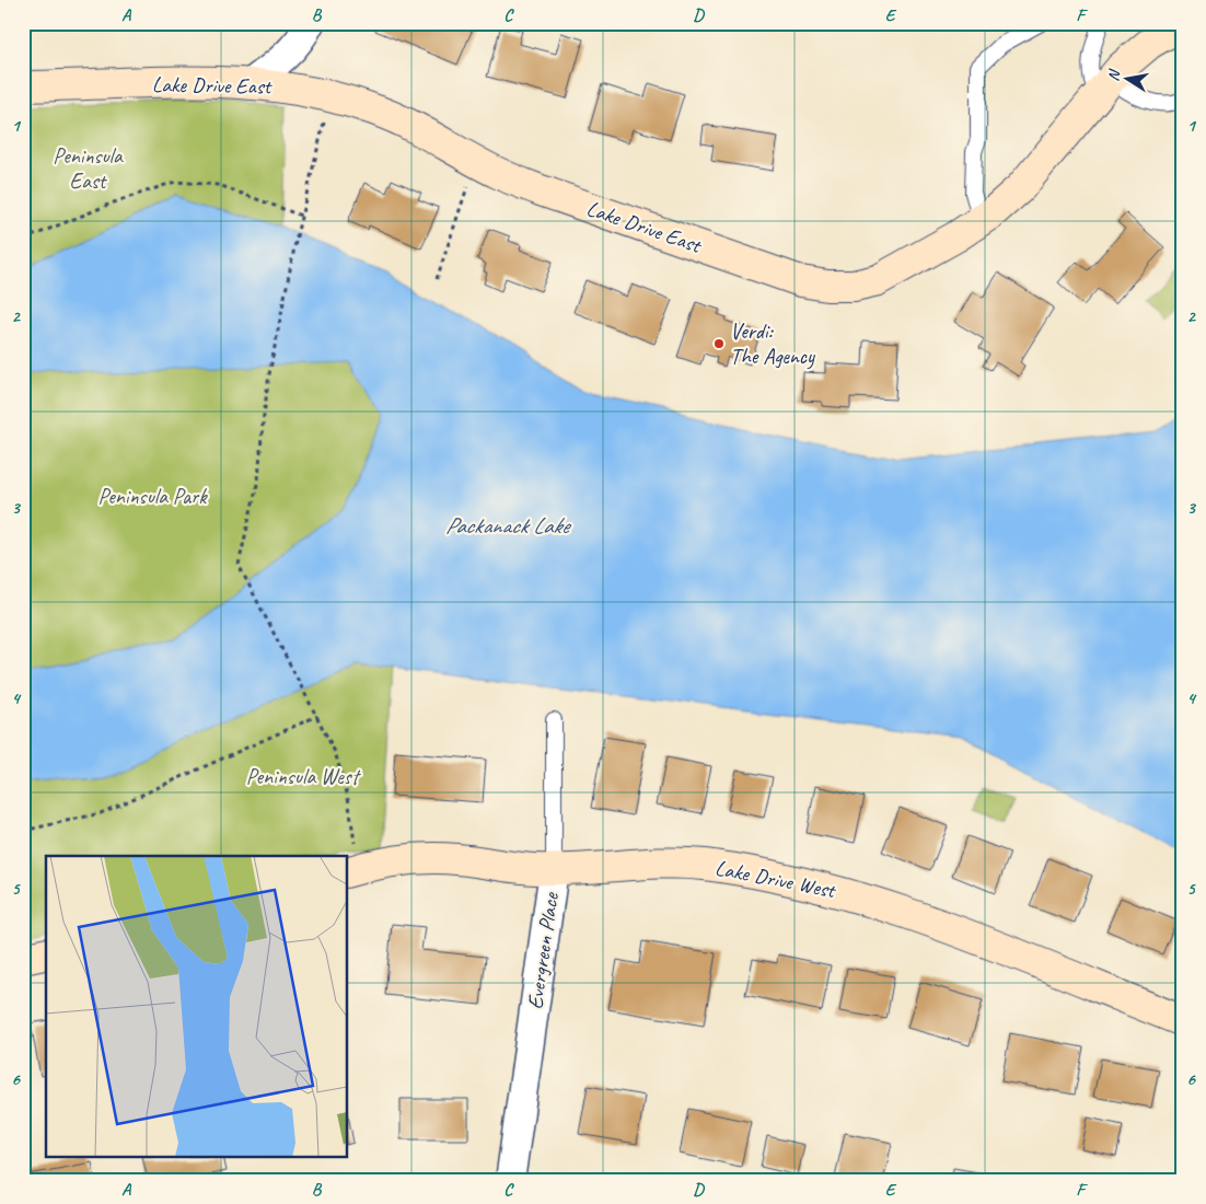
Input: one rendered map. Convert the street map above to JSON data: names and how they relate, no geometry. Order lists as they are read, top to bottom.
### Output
{
  "streets": {
    "street": ["Lake Drive East", "Lake Drive West", "Evergreen Place"]
  },
  "crossings": [
    ["Lake Drive West", "Evergreen Place"]
  ],
  "water": ["Packanack Lake"],
  "parks": ["Peninsula East", "Peninsula Park", "Peninsula West"],
  "places": ["Verdi: The Agency"],
  "north": "left",
  "grid": {
    "columns": [
      "A",
      "B",
      "C",
      "D",
      "E",
      "F"
    ],
    "rows": [
      "1",
      "2",
      "3",
      "4",
      "5",
      "6"
    ]
  }
}
